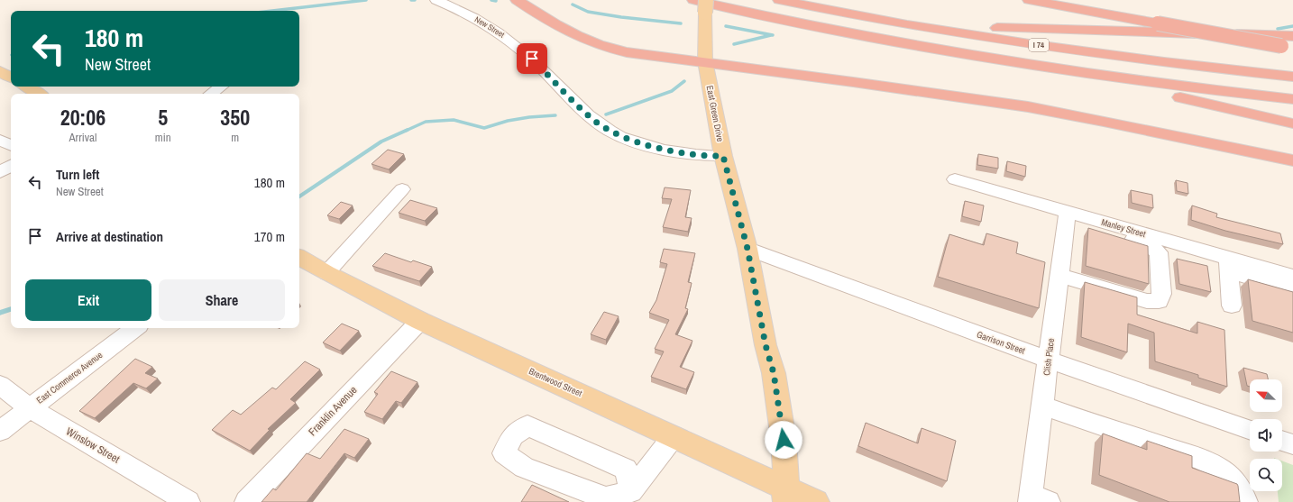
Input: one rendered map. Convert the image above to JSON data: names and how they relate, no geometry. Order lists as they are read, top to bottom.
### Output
{
  "streets": {
    "highway": ["I 74"],
    "main road": ["East Green Drive", "Brentwood Street"],
    "street": [
      "New Street",
      "Manley Street",
      "Garrison Street",
      "Clish Place",
      "East Commerce Avenue",
      "Franklin Avenue",
      "Winslow Street"
    ]
  },
  "crossings": [
    ["New Street", "East Green Drive"],
    ["I 74", "East Green Drive"],
    ["East Green Drive", "Garrison Street"],
    ["East Green Drive", "Brentwood Street"],
    ["Manley Street", "Clish Place"],
    ["Garrison Street", "Clish Place"],
    ["East Commerce Avenue", "Winslow Street"],
    ["Brentwood Street", "Franklin Avenue"]
  ],
  "north": "top left",
  "page": {
    "turn": ["180 m", "New Street"],
    "eta": [
      "20:06",
      "Arrival",
      "5",
      "min",
      "350",
      "m"
    ],
    "list": [
      {
        "name": "Turn left",
        "note": "New Street",
        "value": "180 m"
      },
      {
        "name": "Arrive at destination",
        "value": "170 m"
      }
    ],
    "buttons": ["Exit", "Share"]
  }
}
